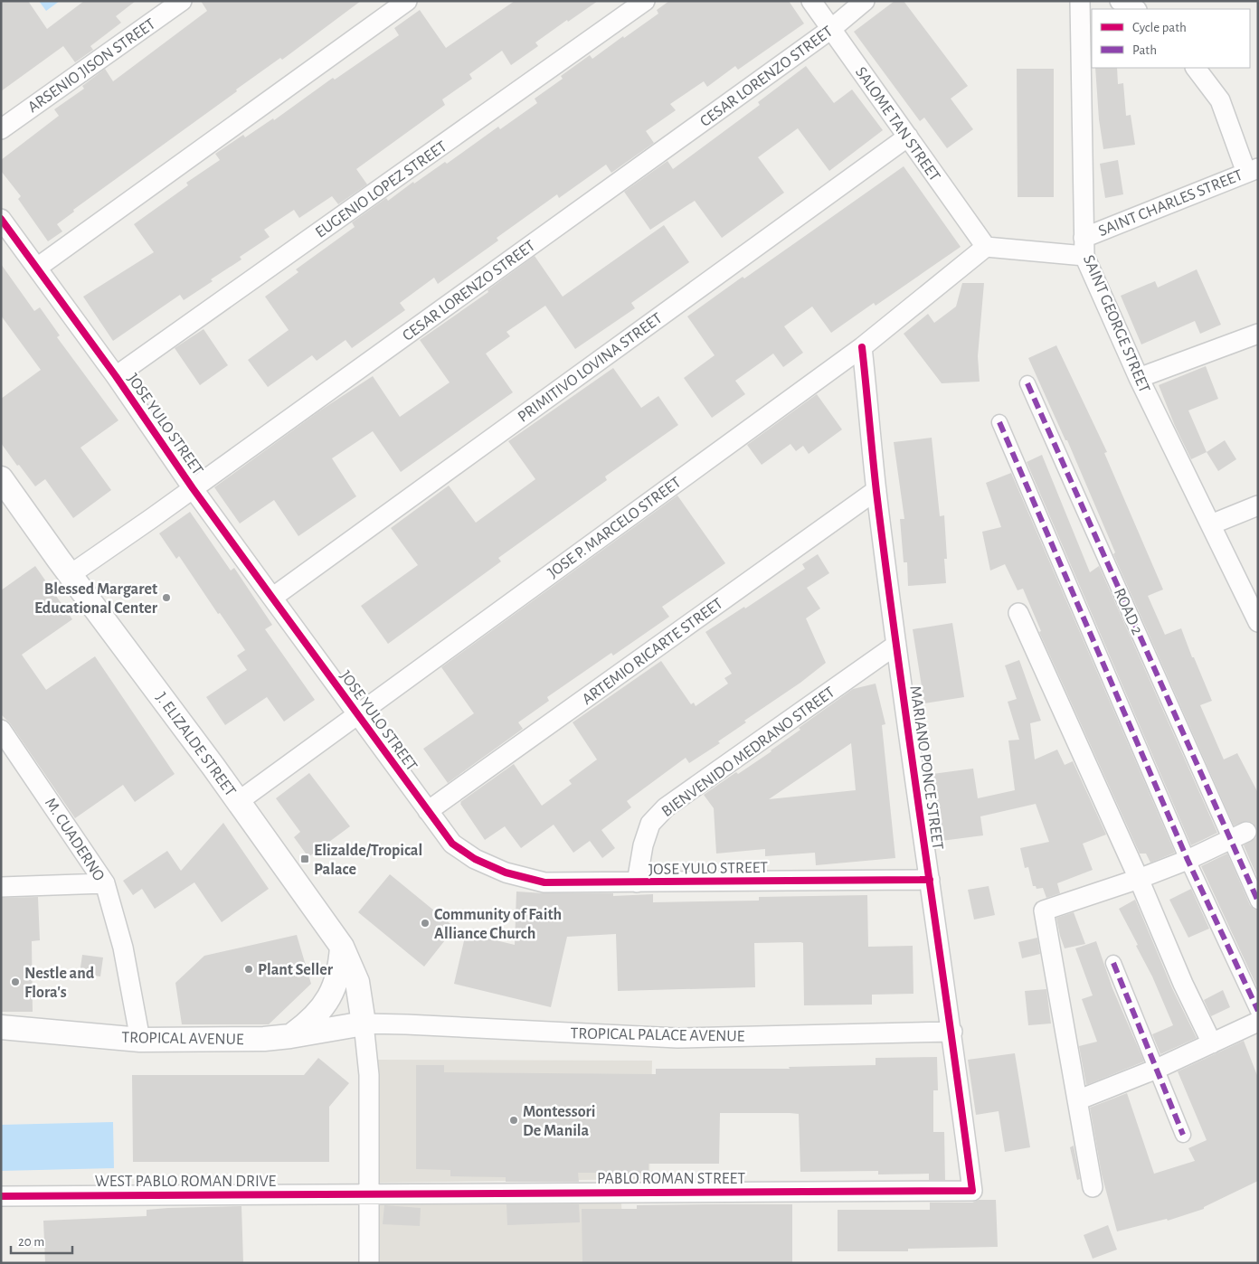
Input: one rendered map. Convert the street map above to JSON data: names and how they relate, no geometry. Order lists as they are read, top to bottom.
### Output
{
  "streets": {
    "street": [
      "ARSENIO JISON STREET",
      "CESAR LORENZO STREET",
      "SALOME TAN STREET",
      "EUGENIO LOPEZ STREET",
      "SAINT CHARLES STREET",
      "SAINT GEORGE STREET",
      "PRIMITIVO LOVINA STREET",
      "JOSE YULO STREET",
      "JOSE P. MARCELO STREET",
      "ROAD 2",
      "ARTEMIO RICARTE STREET",
      "J. ELIZALDE STREET",
      "BIENVENIDO MEDRANO STREET",
      "MARIANO PONCE STREET",
      "M. CUADERNO",
      "TROPICAL PALACE AVENUE",
      "TROPICAL AVENUE",
      "PABLO ROMAN STREET",
      "WEST PABLO ROMAN DRIVE"
    ]
  },
  "crossings": [
    ["CESAR LORENZO STREET", "SALOME TAN STREET"],
    ["CESAR LORENZO STREET", "JOSE YULO STREET"],
    ["CESAR LORENZO STREET", "J. ELIZALDE STREET"],
    ["SALOME TAN STREET", "PRIMITIVO LOVINA STREET"],
    ["SALOME TAN STREET", "JOSE P. MARCELO STREET"],
    ["EUGENIO LOPEZ STREET", "JOSE YULO STREET"],
    ["SAINT CHARLES STREET", "SAINT GEORGE STREET"],
    ["PRIMITIVO LOVINA STREET", "JOSE YULO STREET"],
    ["JOSE YULO STREET", "JOSE P. MARCELO STREET"],
    ["JOSE YULO STREET", "ARTEMIO RICARTE STREET"],
    ["JOSE YULO STREET", "BIENVENIDO MEDRANO STREET"],
    ["JOSE YULO STREET", "MARIANO PONCE STREET"],
    ["JOSE P. MARCELO STREET", "J. ELIZALDE STREET"],
    ["JOSE P. MARCELO STREET", "MARIANO PONCE STREET"],
    ["ARTEMIO RICARTE STREET", "MARIANO PONCE STREET"],
    ["J. ELIZALDE STREET", "TROPICAL PALACE AVENUE"],
    ["J. ELIZALDE STREET", "TROPICAL AVENUE"],
    ["BIENVENIDO MEDRANO STREET", "MARIANO PONCE STREET"],
    ["MARIANO PONCE STREET", "TROPICAL PALACE AVENUE"],
    ["MARIANO PONCE STREET", "PABLO ROMAN STREET"],
    ["M. CUADERNO", "TROPICAL AVENUE"],
    ["TROPICAL PALACE AVENUE", "TROPICAL AVENUE"],
    ["PABLO ROMAN STREET", "WEST PABLO ROMAN DRIVE"]
  ],
  "places": {
    "other": [
      "Blessed Margaret Educational Center",
      "Community of Faith Alliance Church",
      "Plant Seller",
      "Nestle and Flora's",
      "Montessori De Manila"
    ],
    "transit": ["Elizalde/Tropical Palace"]
  },
  "legend": ["Cycle path", "Path"],
  "scale_bar": "20 m"
}
